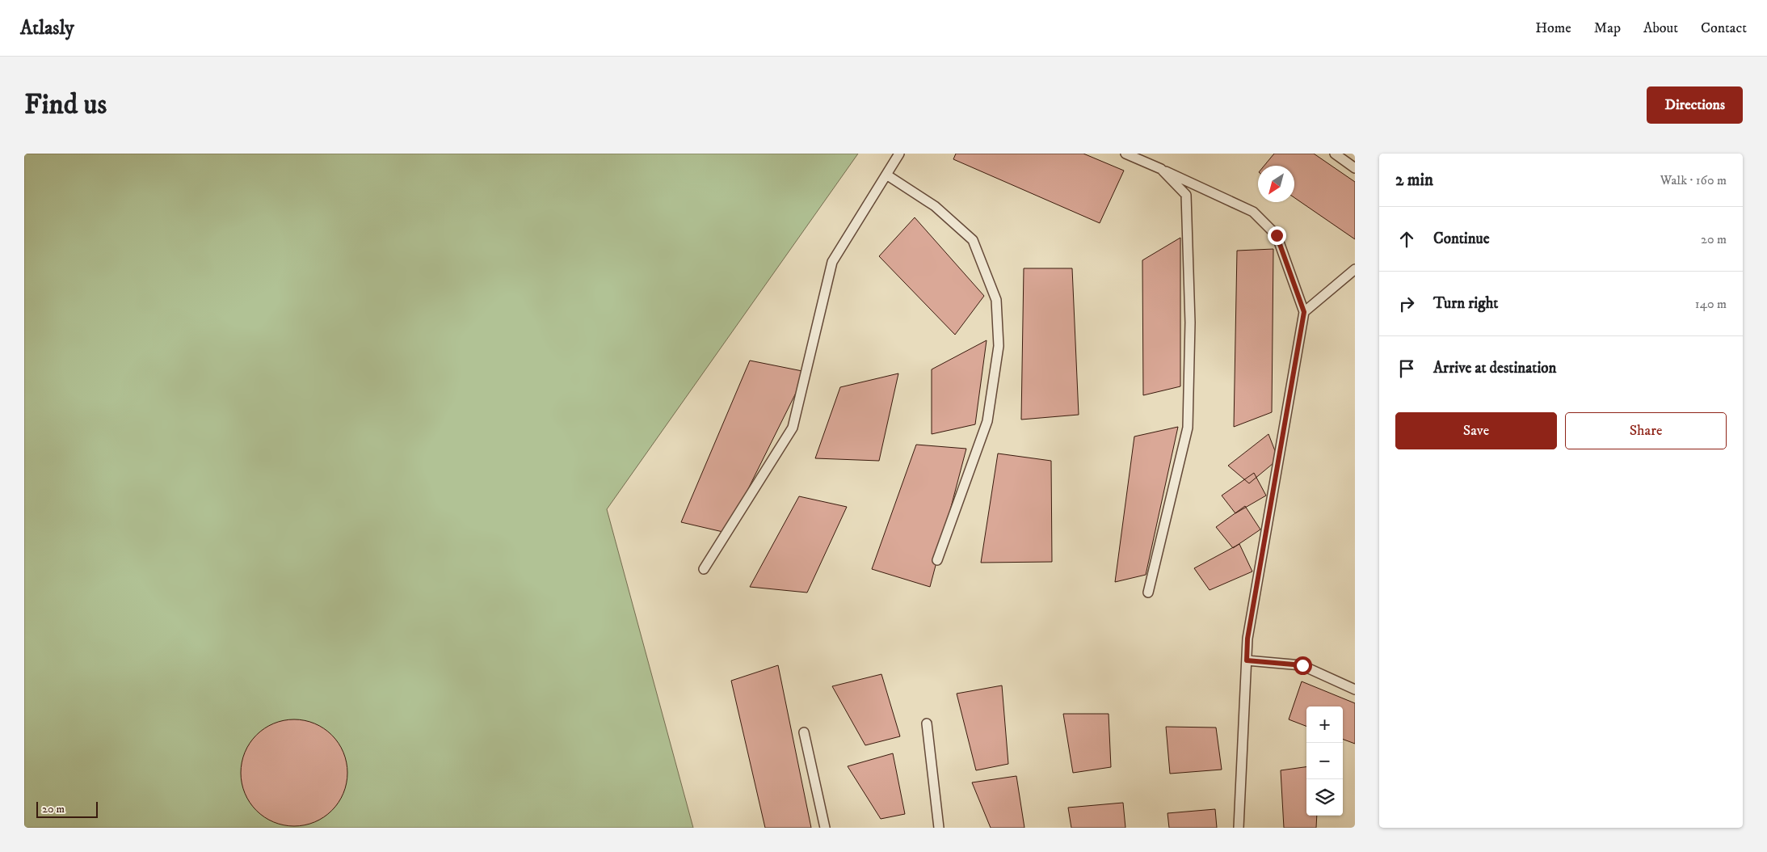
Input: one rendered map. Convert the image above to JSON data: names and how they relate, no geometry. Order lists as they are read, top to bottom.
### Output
{
  "scale_bar": "20 m",
  "north": "bottom left",
  "page": {
    "header": "Atlasly",
    "nav": [
      "Home",
      "Map",
      "About",
      "Contact"
    ],
    "buttons": [
      "Directions",
      ["Save", "Share"]
    ],
    "title": "Find us",
    "heading": ["2 min", "Walk · 160 m"],
    "list": [
      ["Continue", "20 m"],
      ["Turn right", "140 m"],
      "Arrive at destination"
    ],
    "map_buttons": ["+", "−"],
    "scale": "20 m"
  }
}
